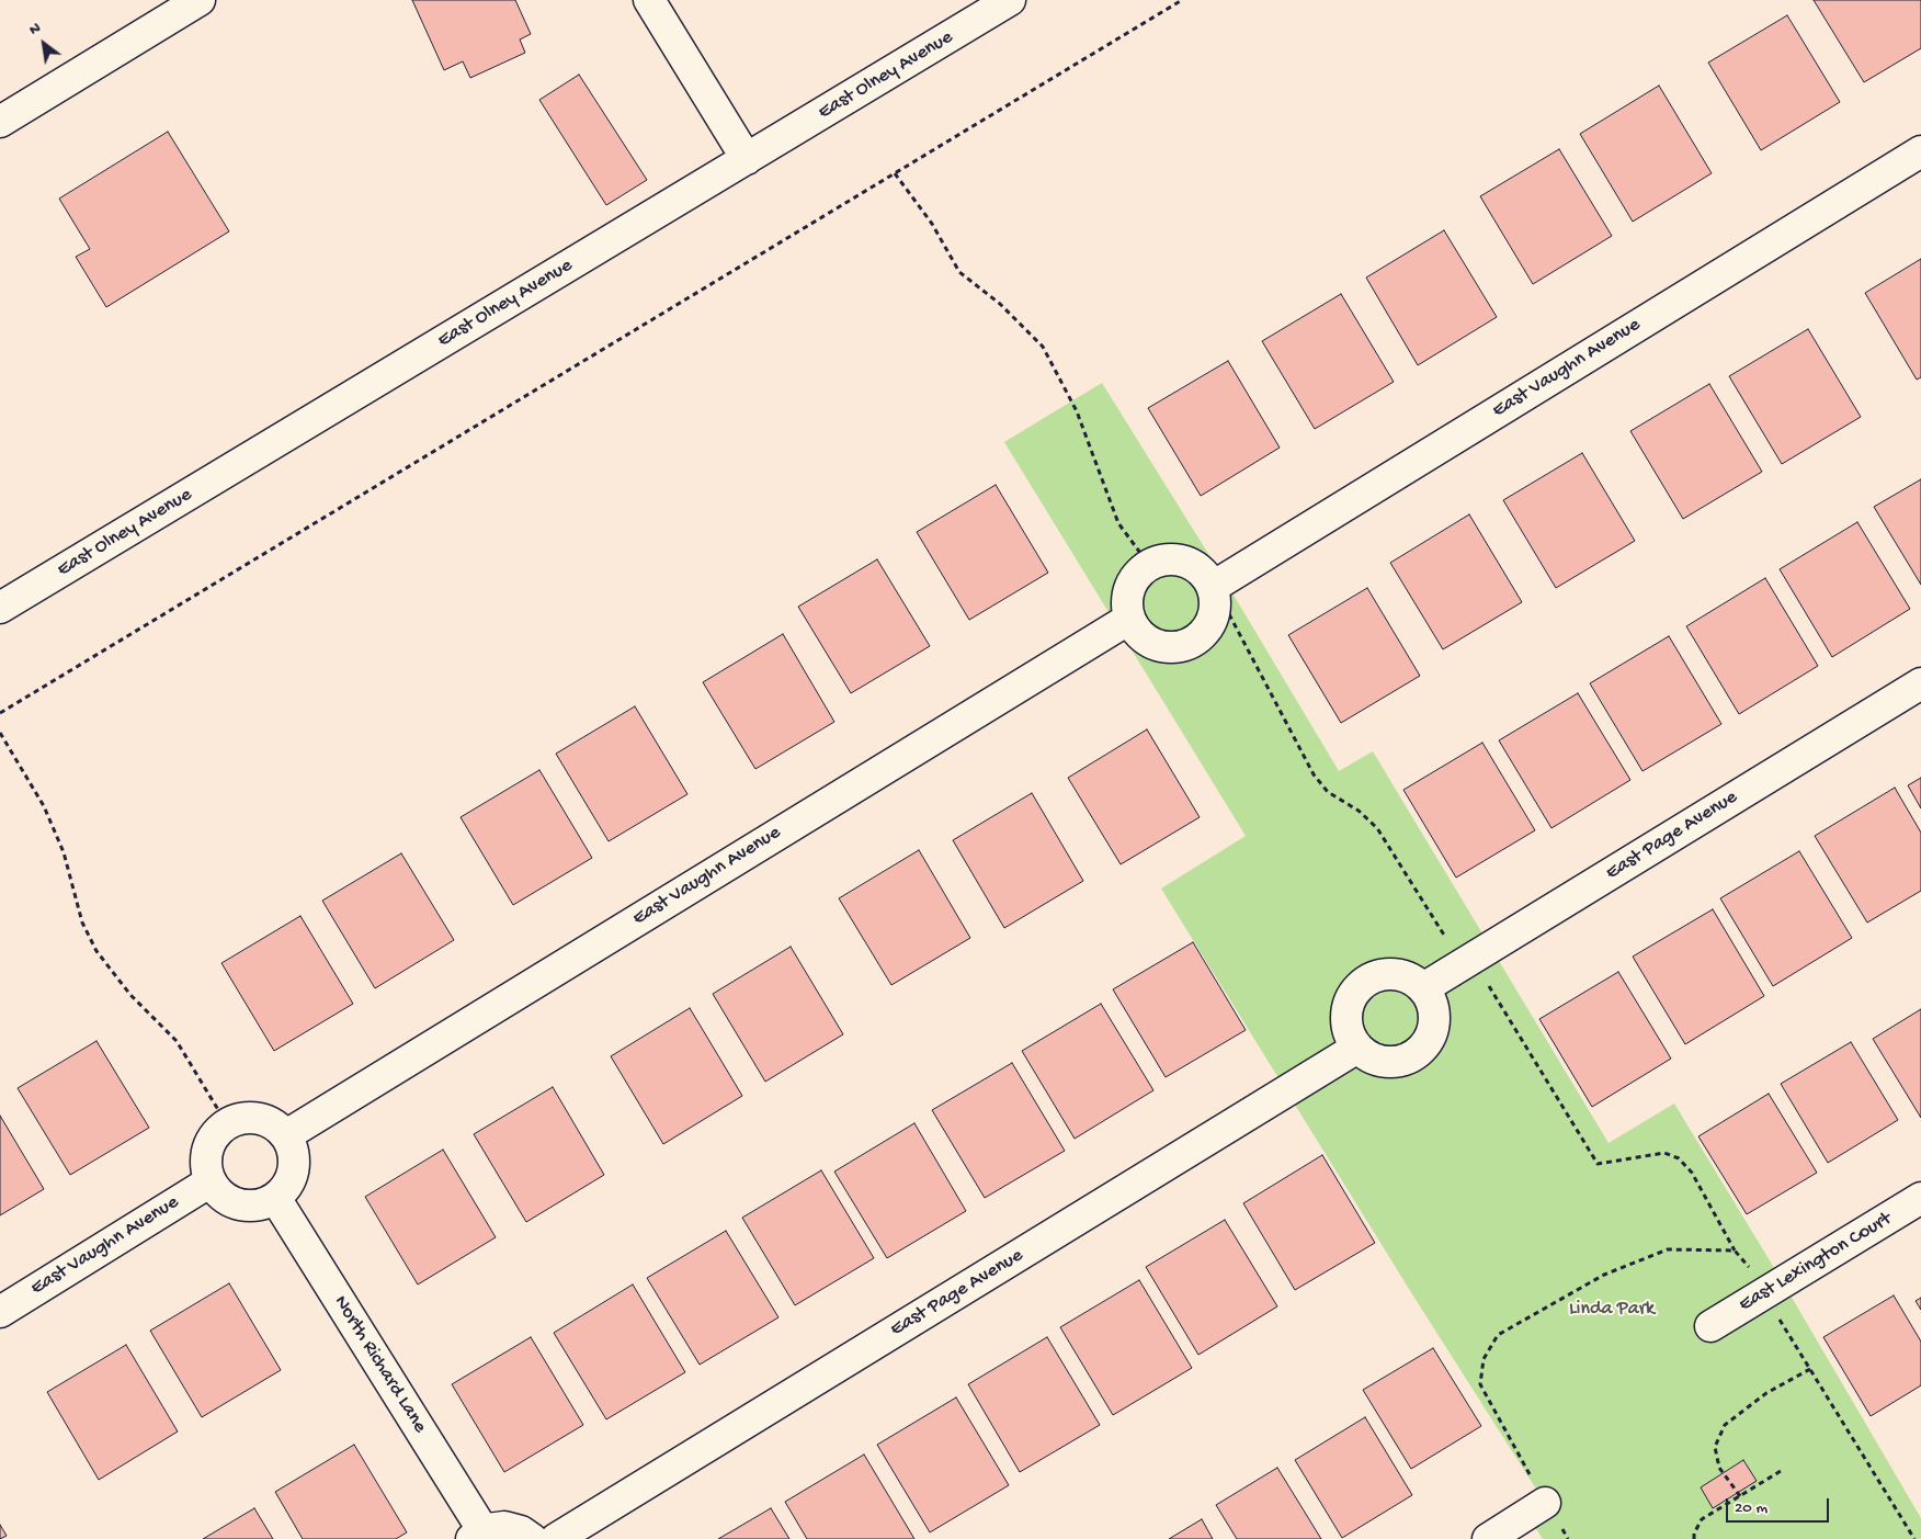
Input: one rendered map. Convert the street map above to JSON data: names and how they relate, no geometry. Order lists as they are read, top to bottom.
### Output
{
  "streets": {
    "street": [
      "East Olney Avenue",
      "East Vaughn Avenue",
      "East Page Avenue",
      "East Lexington Court",
      "North Richard Lane"
    ]
  },
  "crossings": [
    ["East Vaughn Avenue", "North Richard Lane"]
  ],
  "parks": ["Linda Park"],
  "scale_bar": "20 m",
  "north": "top left"
}
